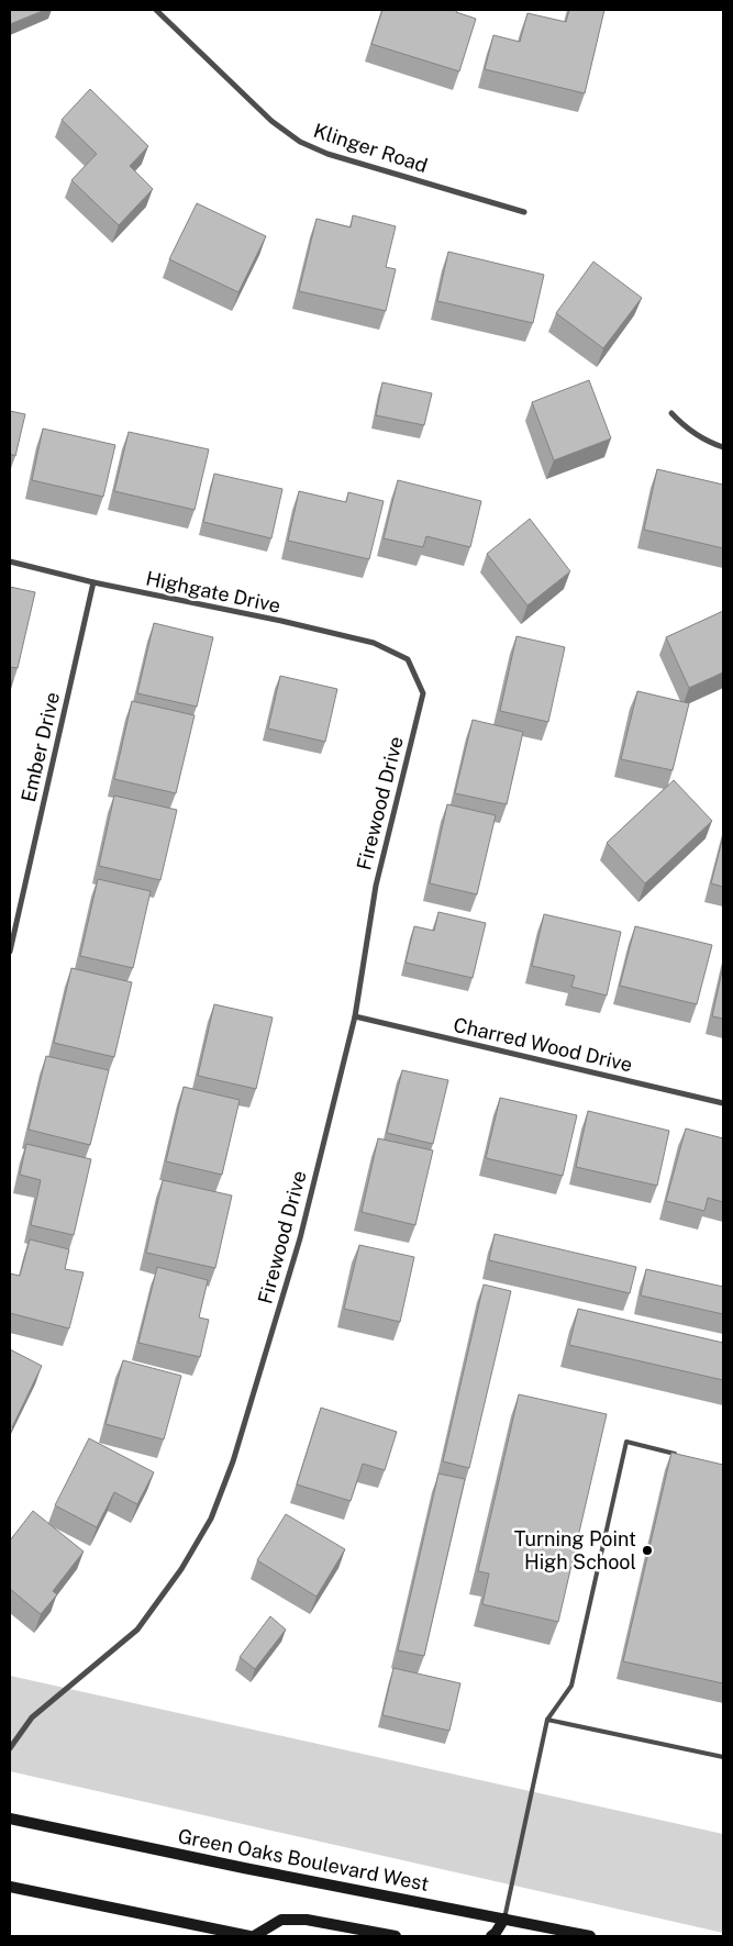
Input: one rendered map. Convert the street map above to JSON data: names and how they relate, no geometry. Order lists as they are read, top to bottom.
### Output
{
  "streets": {
    "main road": ["Green Oaks Boulevard West"],
    "street": [
      "Klinger Road",
      "Highgate Drive",
      "Ember Drive",
      "Firewood Drive",
      "Charred Wood Drive"
    ]
  },
  "crossings": [
    ["Highgate Drive", "Ember Drive"],
    ["Highgate Drive", "Firewood Drive"],
    ["Firewood Drive", "Charred Wood Drive"]
  ],
  "places": ["Turning Point High School"]
}
